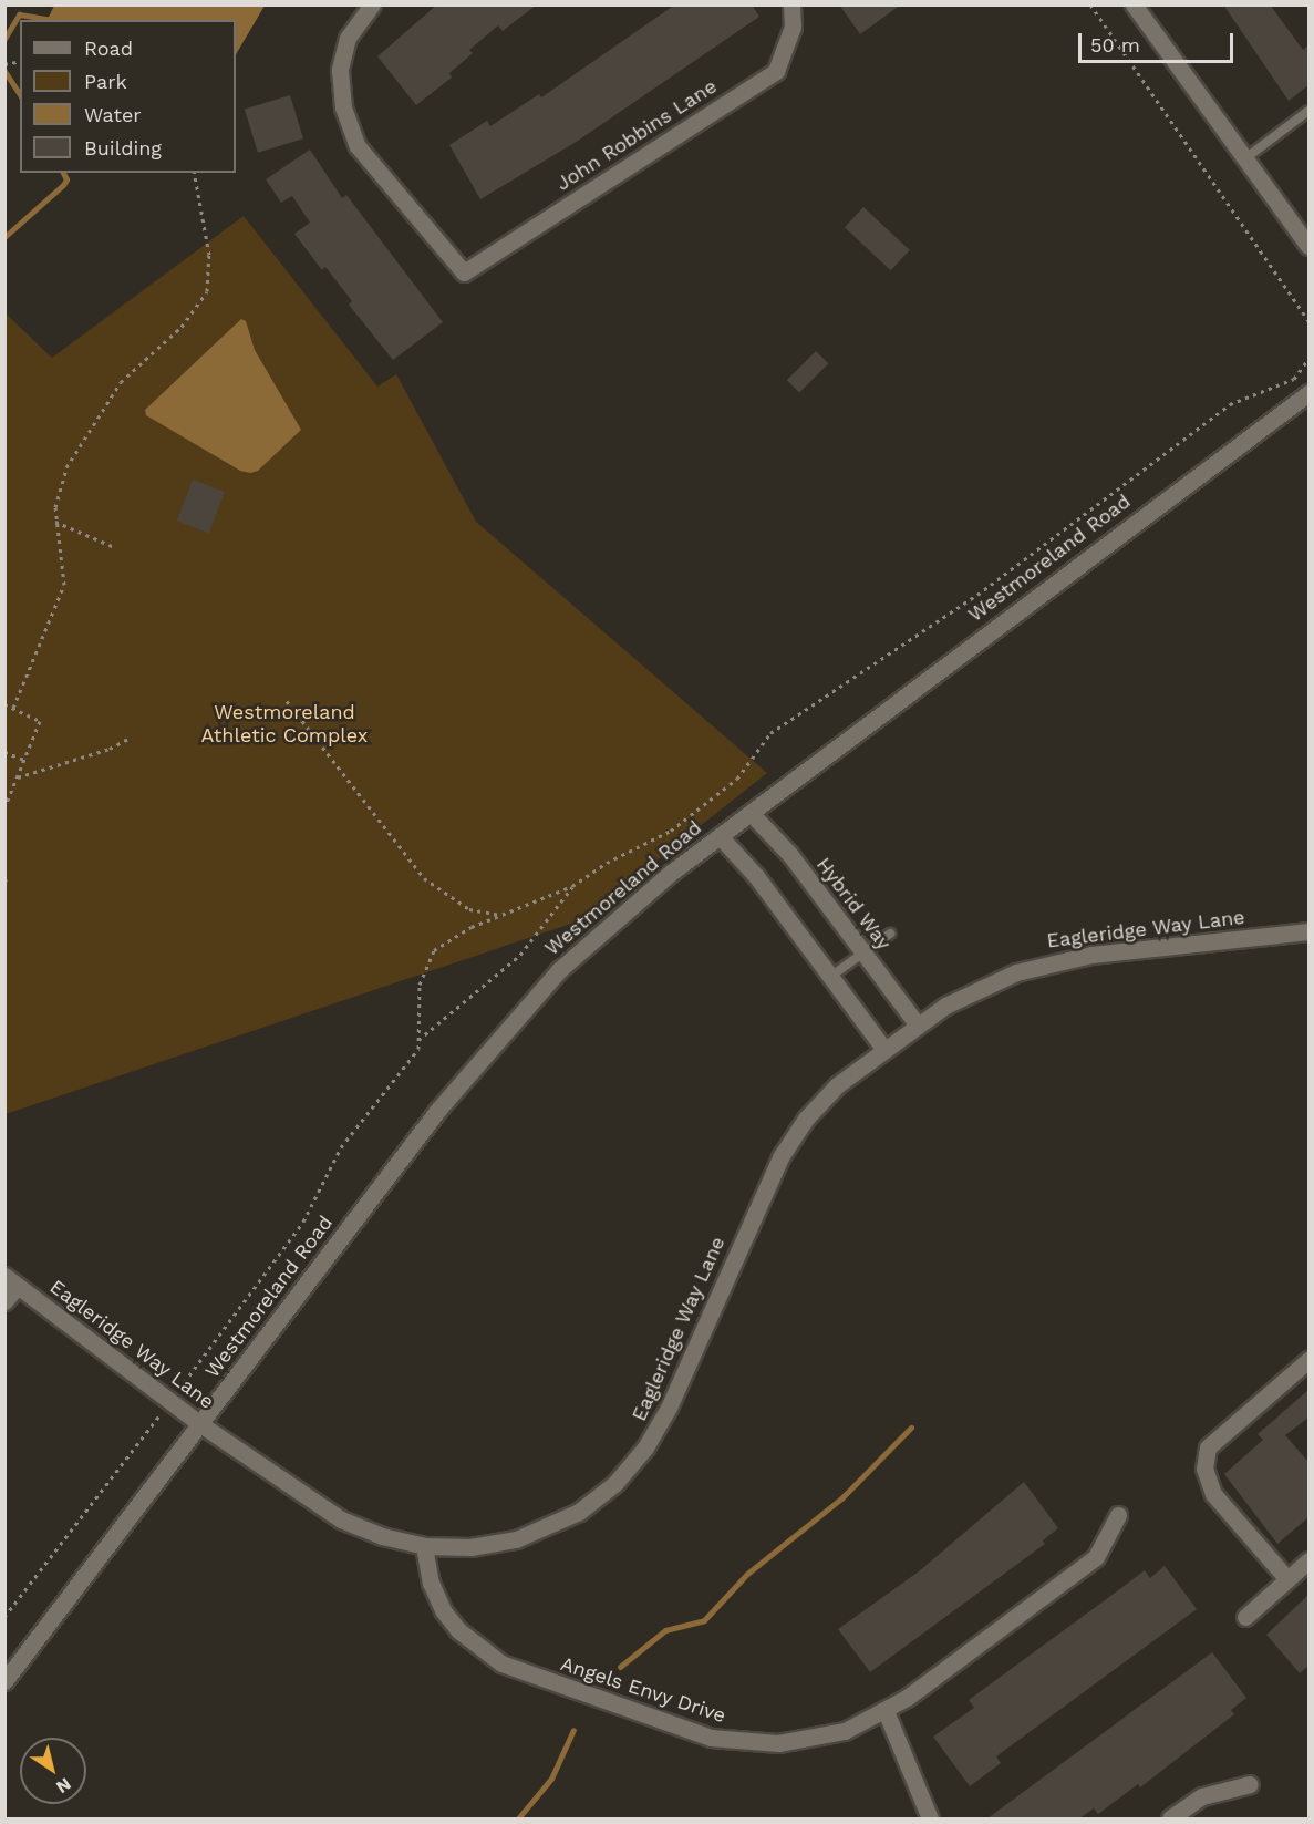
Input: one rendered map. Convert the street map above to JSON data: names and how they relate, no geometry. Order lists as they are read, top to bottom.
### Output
{
  "streets": {
    "street": [
      "John Robbins Lane",
      "Westmoreland Road",
      "Hybrid Way",
      "Eagleridge Way Lane",
      "Angels Envy Drive"
    ]
  },
  "crossings": [
    ["Westmoreland Road", "Hybrid Way"],
    ["Westmoreland Road", "Eagleridge Way Lane"],
    ["Hybrid Way", "Eagleridge Way Lane"],
    ["Eagleridge Way Lane", "Angels Envy Drive"]
  ],
  "parks": ["Westmoreland Athletic Complex"],
  "legend": [
    "Road",
    "Park",
    "Water",
    "Building"
  ],
  "scale_bar": "50 m",
  "north": "bottom right"
}
